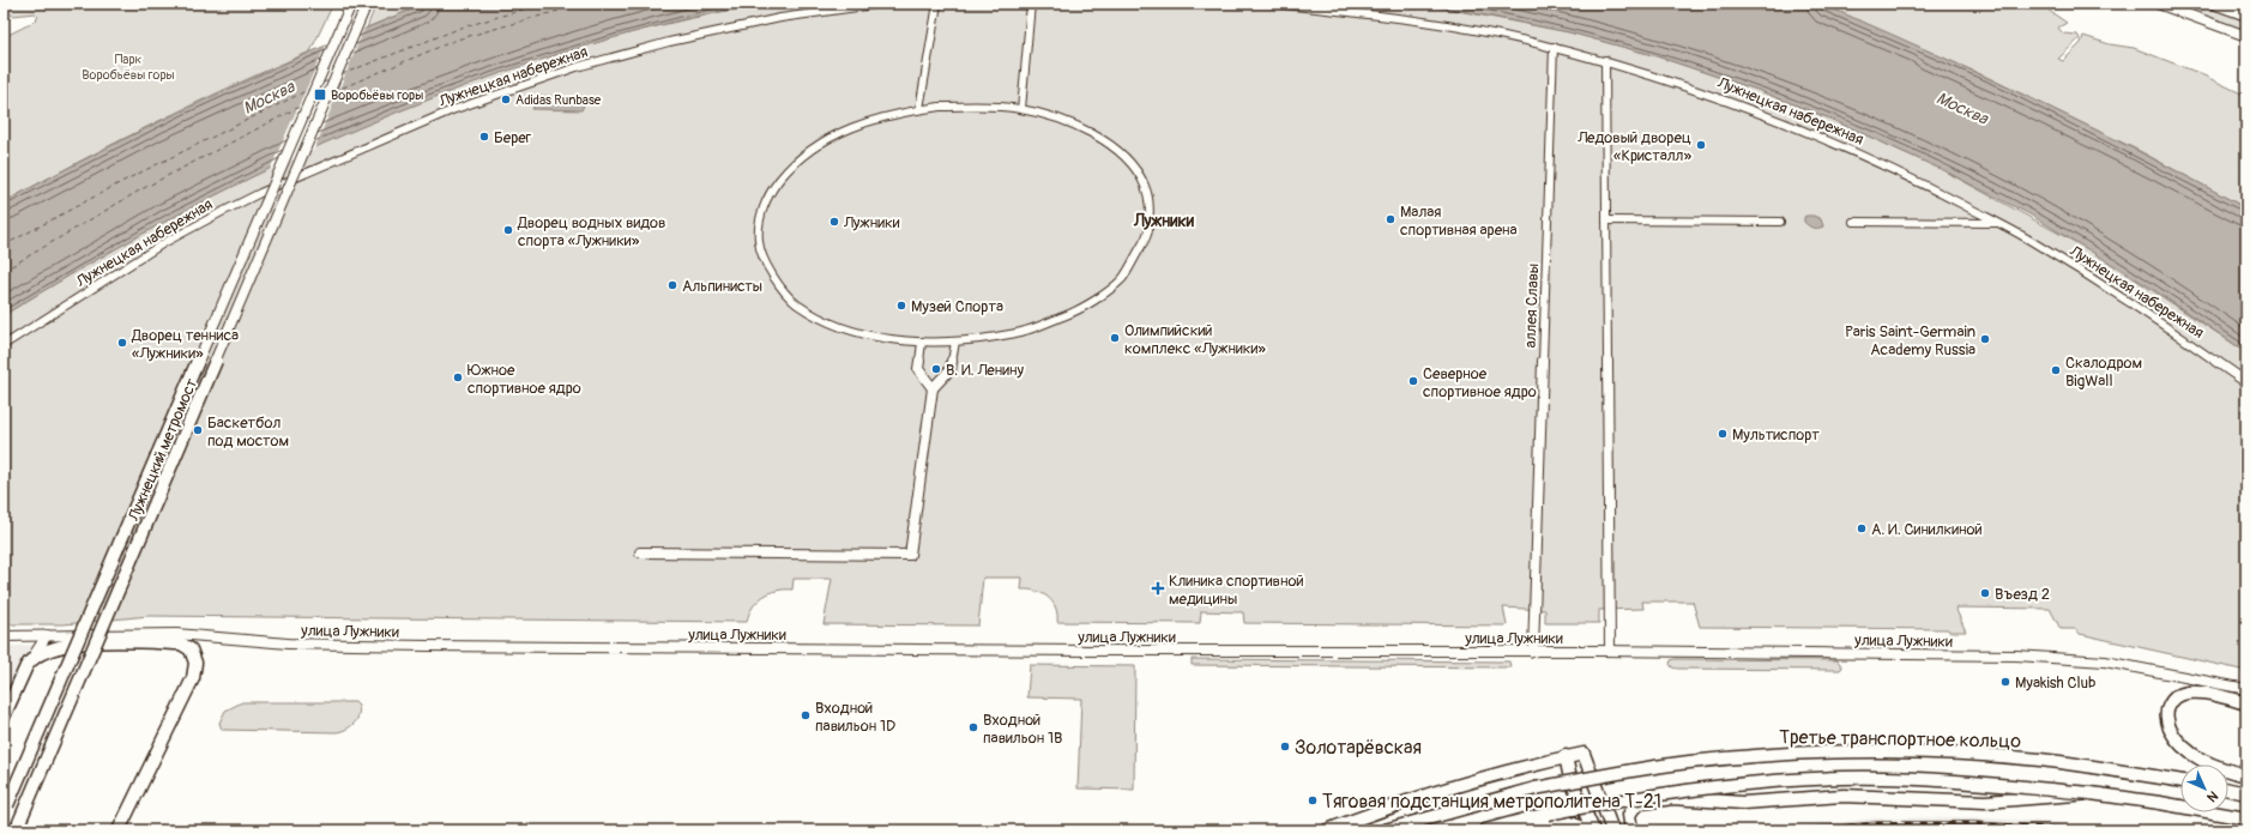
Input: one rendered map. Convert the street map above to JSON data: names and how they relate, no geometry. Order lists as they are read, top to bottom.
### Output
{
  "streets": {
    "main road": ["Лужнецкий метромост", "Третье транспортное кольцо"],
    "street": ["Лужнецкая набережная", "аллея Славы", "улица Лужники"]
  },
  "crossings": [
    ["Лужнецкая набережная", "аллея Славы"],
    ["аллея Славы", "улица Лужники"]
  ],
  "districts": ["Лужники"],
  "water": ["Москва"],
  "parks": ["Парк Воробьёвы горы"],
  "places": {
    "transit": ["Воробьёвы горы"],
    "other": [
      "Adidas Runbase",
      "Берег",
      "Ледовый дворец «Кристалл»",
      "Малая спортивная арена",
      "Лужники",
      "Дворец водных видов спорта «Лужники»",
      "Альпинисты",
      "Музей Спорта",
      "Олимпийский комплекс «Лужники»",
      "Paris Saint-Germain Academy Russia",
      "Дворец тенниса «Лужники»",
      "В. И. Ленину",
      "Скалодром BigWall",
      "Южное спортивное ядро",
      "Северное спортивное ядро",
      "Баскетбол под мостом",
      "Мультиспорт",
      "А. И. Синилкиной",
      "Въезд 2",
      "Myakish Club",
      "Входной павильон 1D",
      "Входной павильон 1B",
      "Золотарёвская",
      "Тяговая подстанция метрополитена Т-21"
    ],
    "health": ["Клиника спортивной медицины"]
  },
  "north": "bottom right"
}
